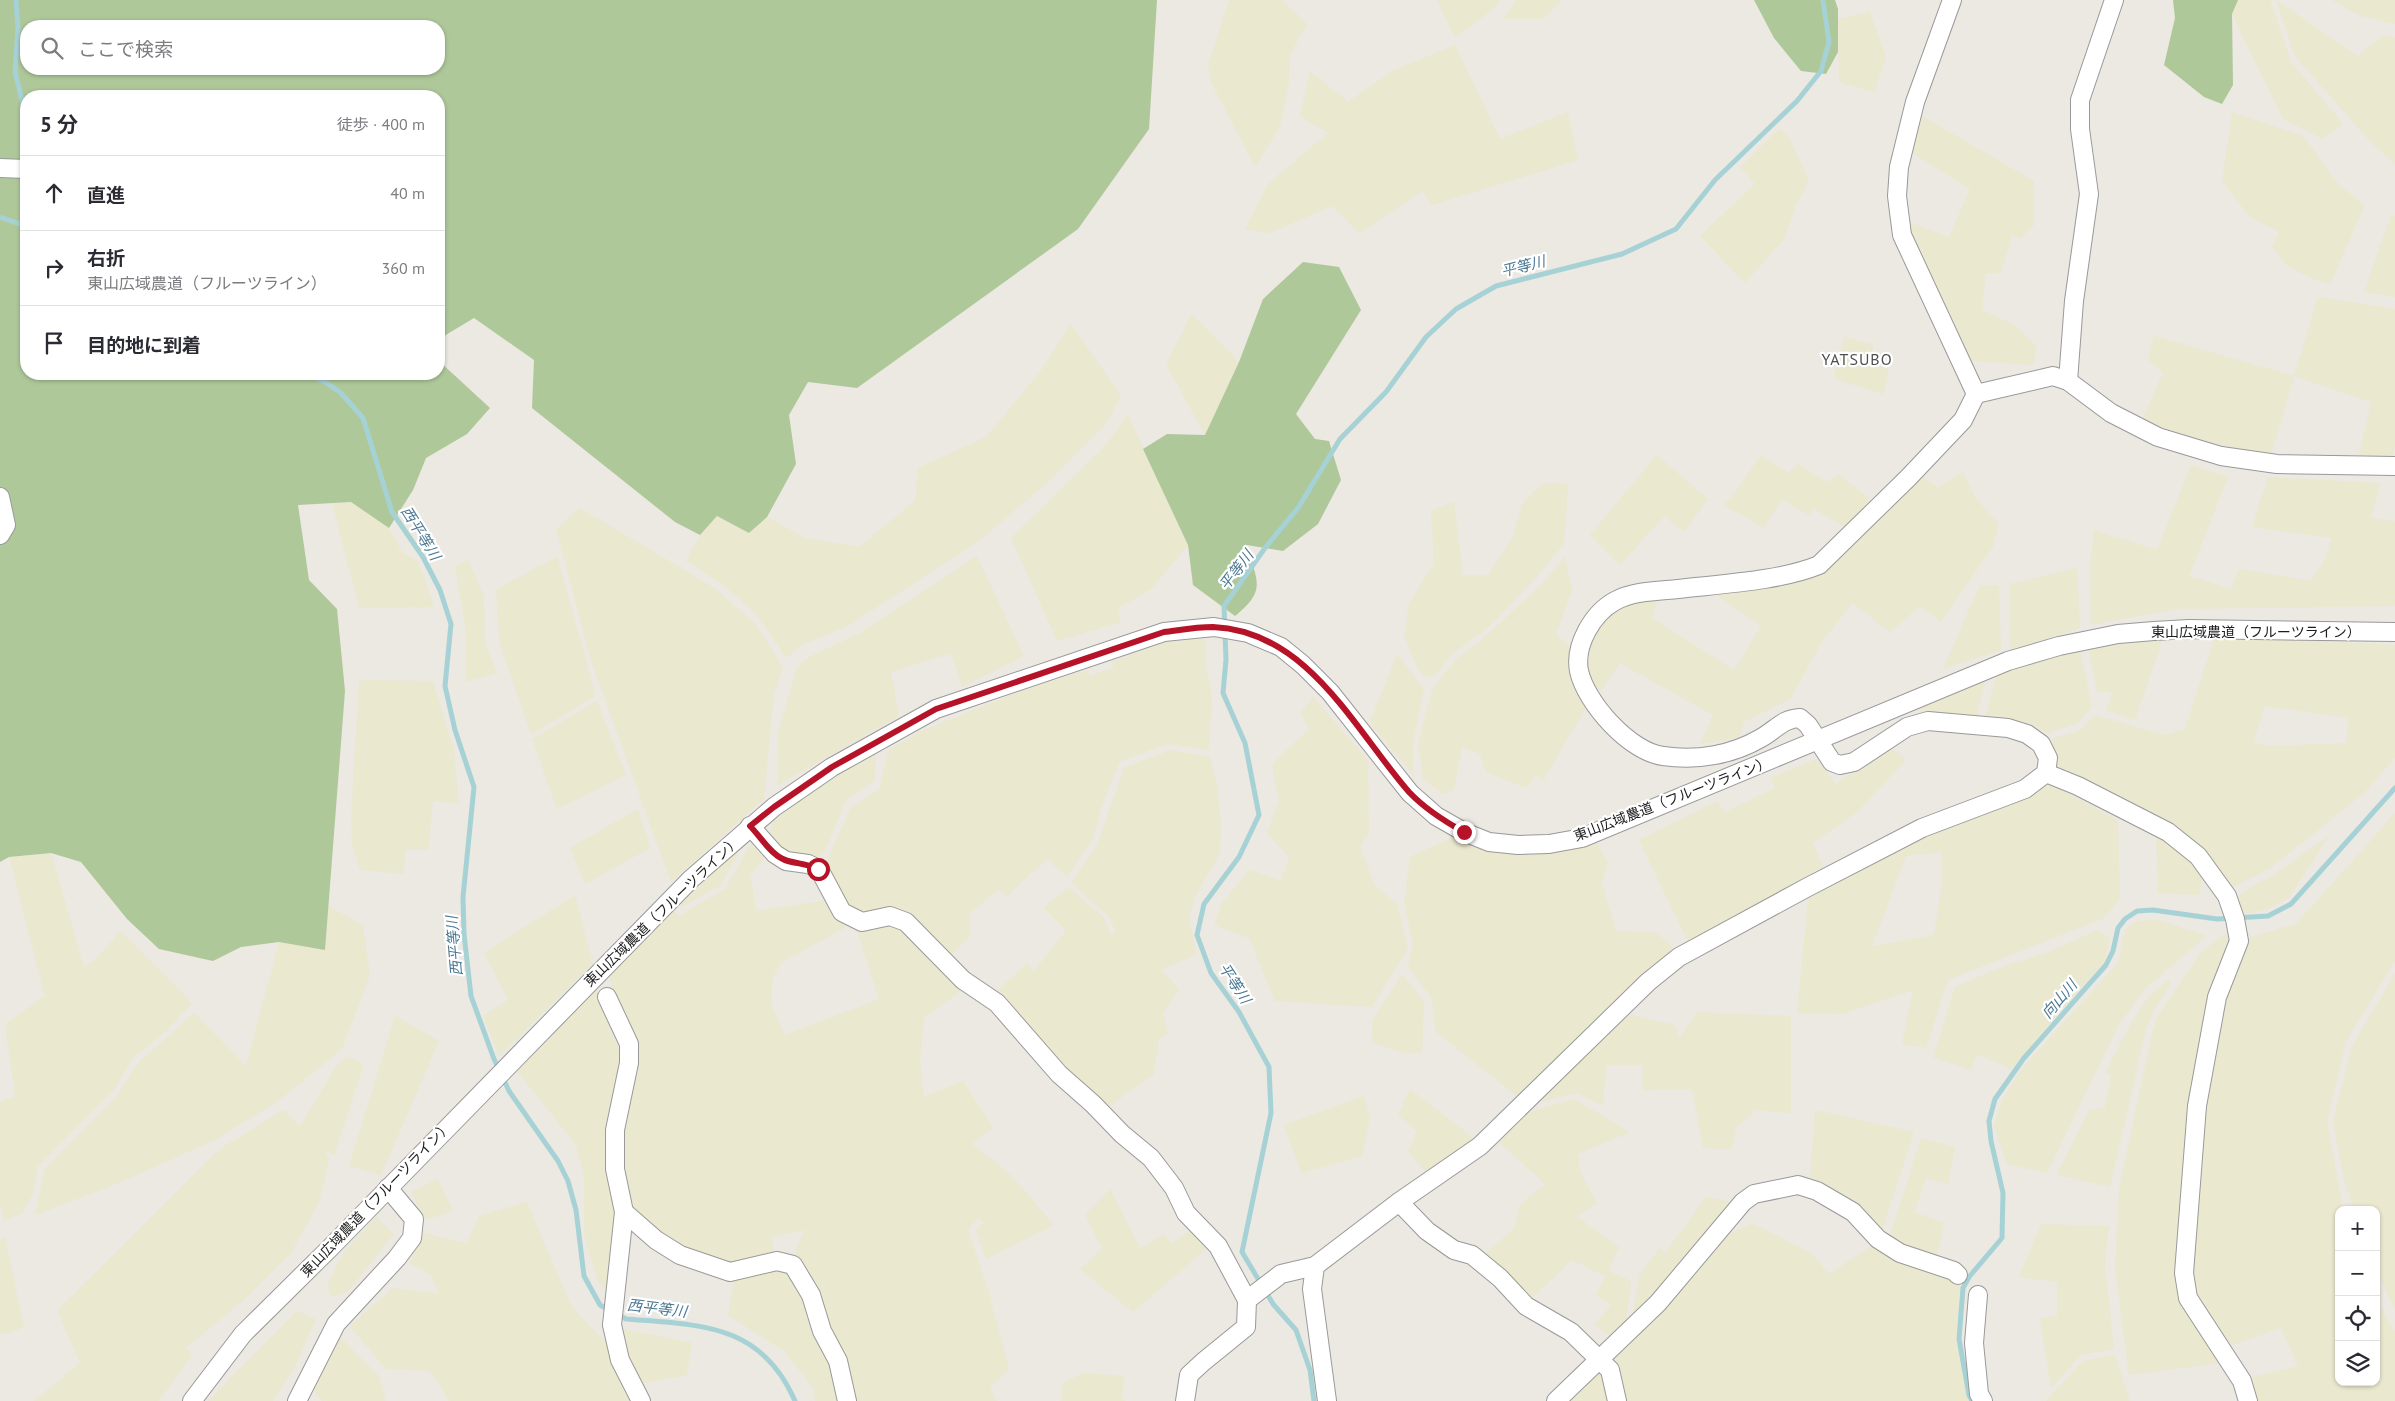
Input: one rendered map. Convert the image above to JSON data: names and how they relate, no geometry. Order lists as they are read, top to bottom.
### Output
{
  "streets": {
    "street": ["東山広域農道（フルーツライン）"]
  },
  "districts": ["YATSUBO"],
  "water": ["平等川", "西平等川", "向山川"],
  "page": {
    "search": "ここで検索",
    "heading": ["5 分", "徒歩 · 400 m"],
    "list": [
      ["直進", "40 m"],
      ["右折", "東山広域農道（フルーツライン）", "360 m"],
      "目的地に到着"
    ],
    "map_buttons": ["+", "−"]
  }
}
